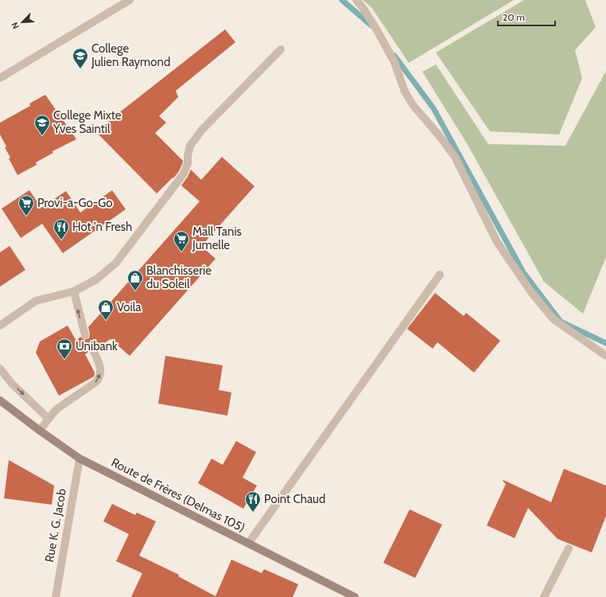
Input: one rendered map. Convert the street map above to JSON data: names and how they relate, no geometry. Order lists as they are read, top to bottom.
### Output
{
  "streets": {
    "main road": ["Route de Frères (Delmas 105)"],
    "street": ["Rue K. G. Jacob"]
  },
  "crossings": [
    ["Route de Frères (Delmas 105)", "Rue K. G. Jacob"]
  ],
  "places": {
    "school or university": ["College Julien Raymond", "College Mixte Yves Saintil"],
    "supermarket": ["Provi-a-Go-Go", "Mall Tanis Jumelle"],
    "restaurant": ["Hot 'n Fresh", "Point Chaud"],
    "shop": ["Blanchisserie du Soleil", "Voila"],
    "bank": ["Unibank"]
  },
  "scale_bar": "20 m",
  "north": "bottom left"
}
